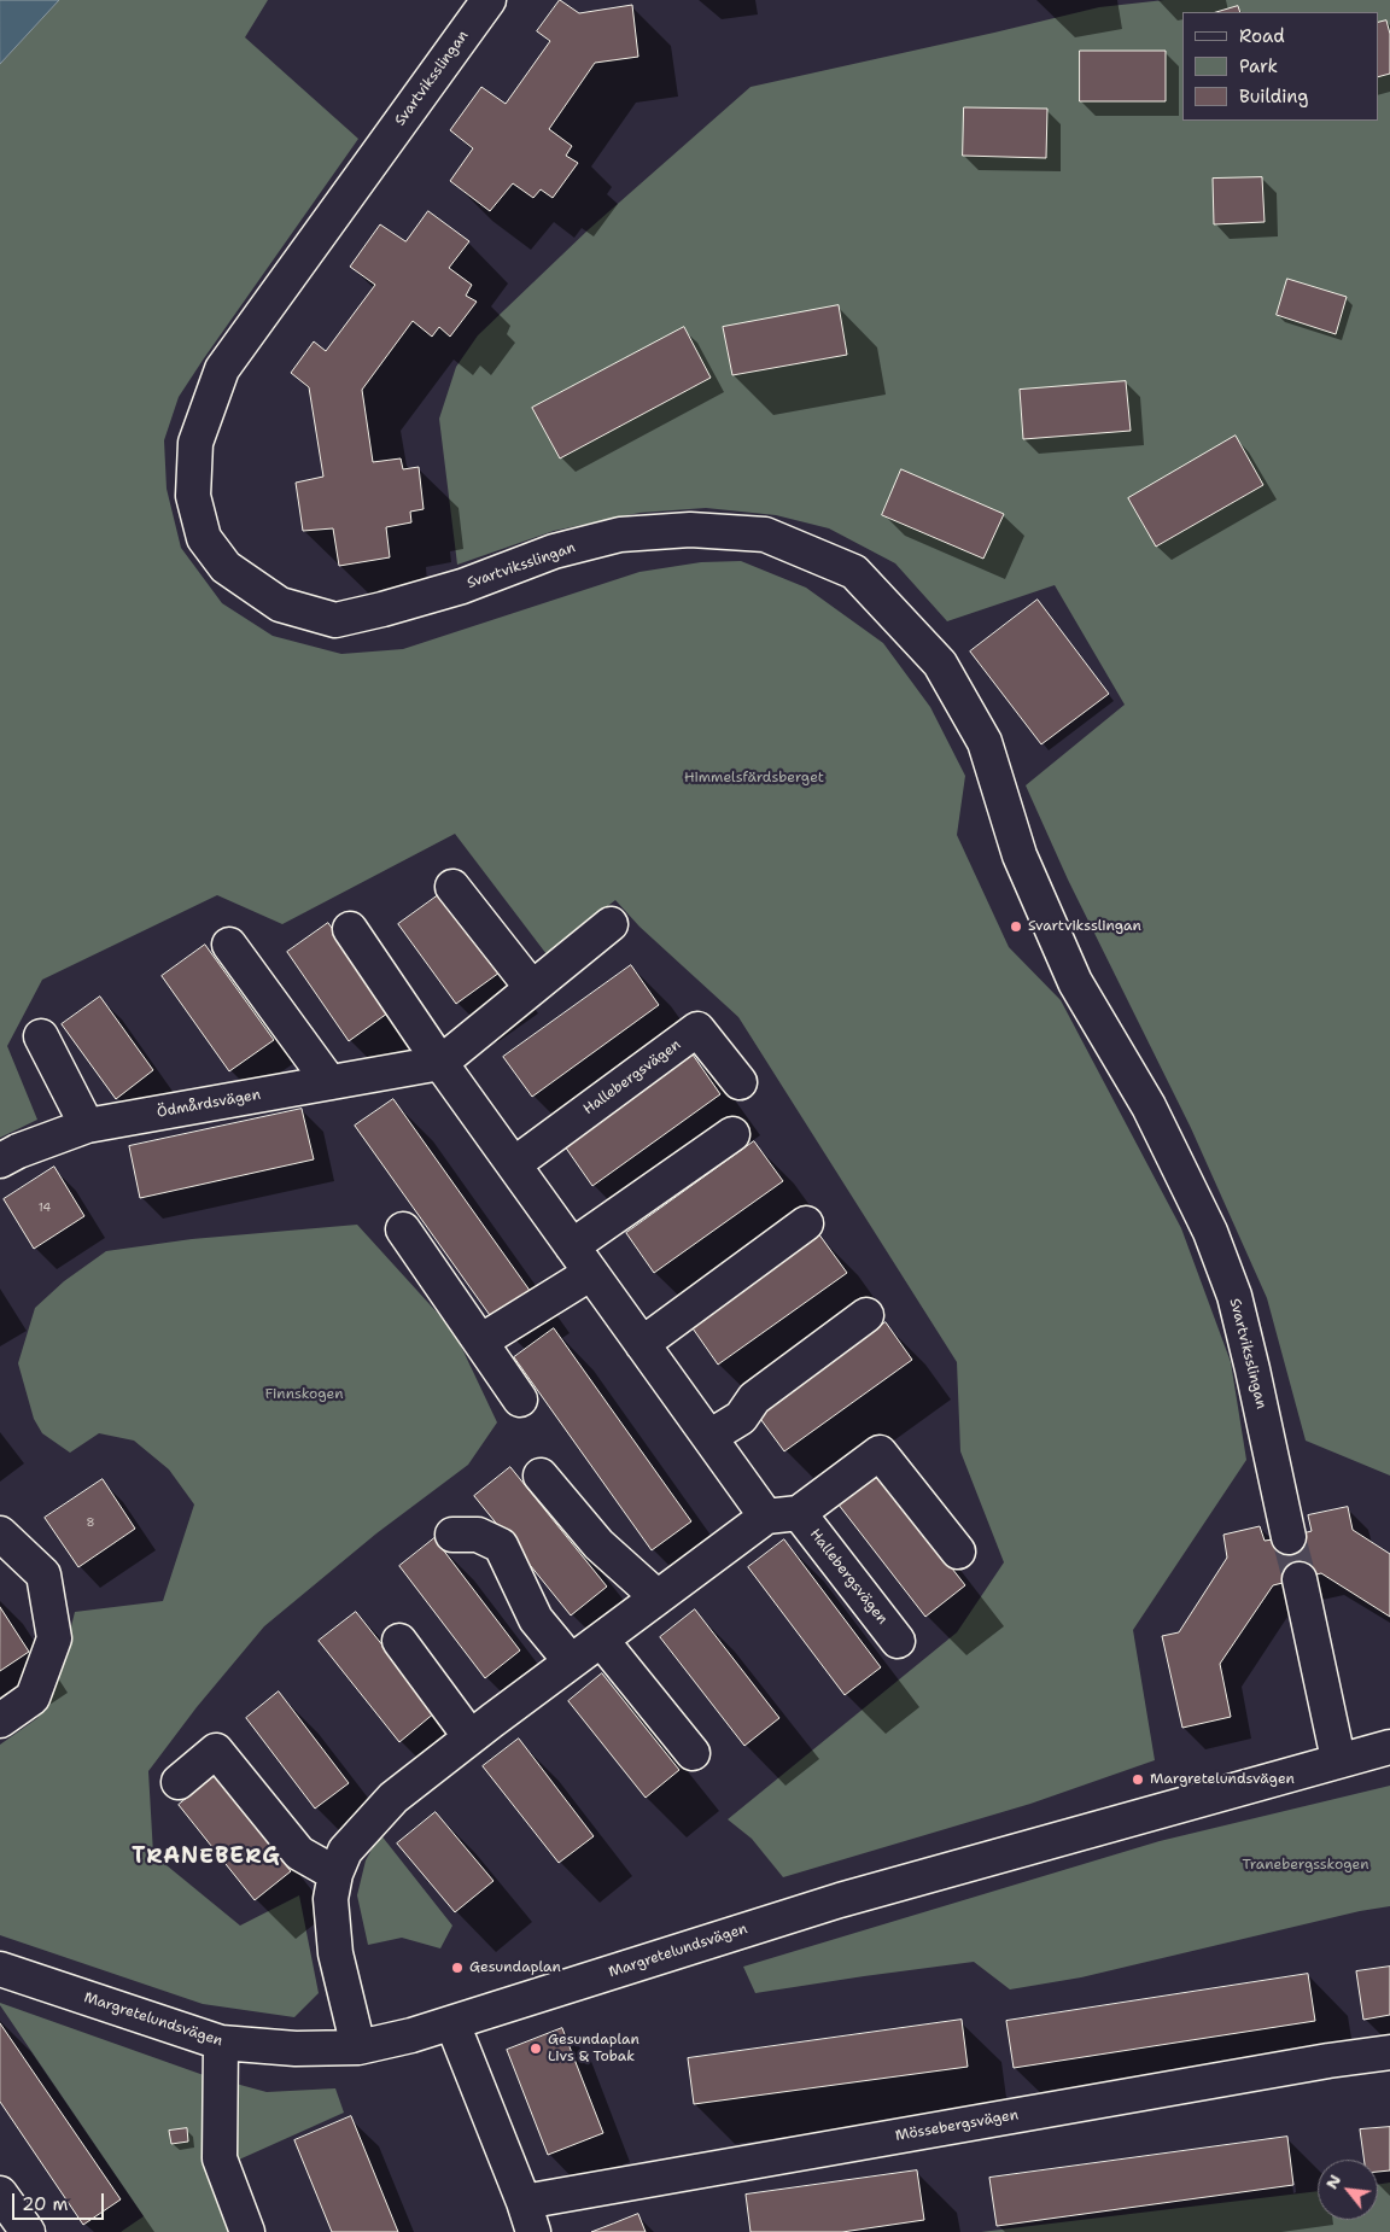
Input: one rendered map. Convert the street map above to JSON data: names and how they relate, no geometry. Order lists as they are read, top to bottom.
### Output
{
  "streets": {
    "street": [
      "Svartviksslingan",
      "Hallebergsvägen",
      "Ödmårdsvägen",
      "Margretelundsvägen",
      "Mössebergsvägen"
    ]
  },
  "districts": ["TRANEBERG"],
  "parks": ["Himmelsfärdsberget", "Finnskogen", "Tranebergsskogen"],
  "places": [
    "Svartviksslingan",
    "Margretelundsvägen",
    "Gesundaplan",
    "Gesundaplan Livs & Tobak"
  ],
  "house_numbers": ["14", "8"],
  "legend": ["Road", "Park", "Building"],
  "scale_bar": "20 m",
  "north": "top left"
}
